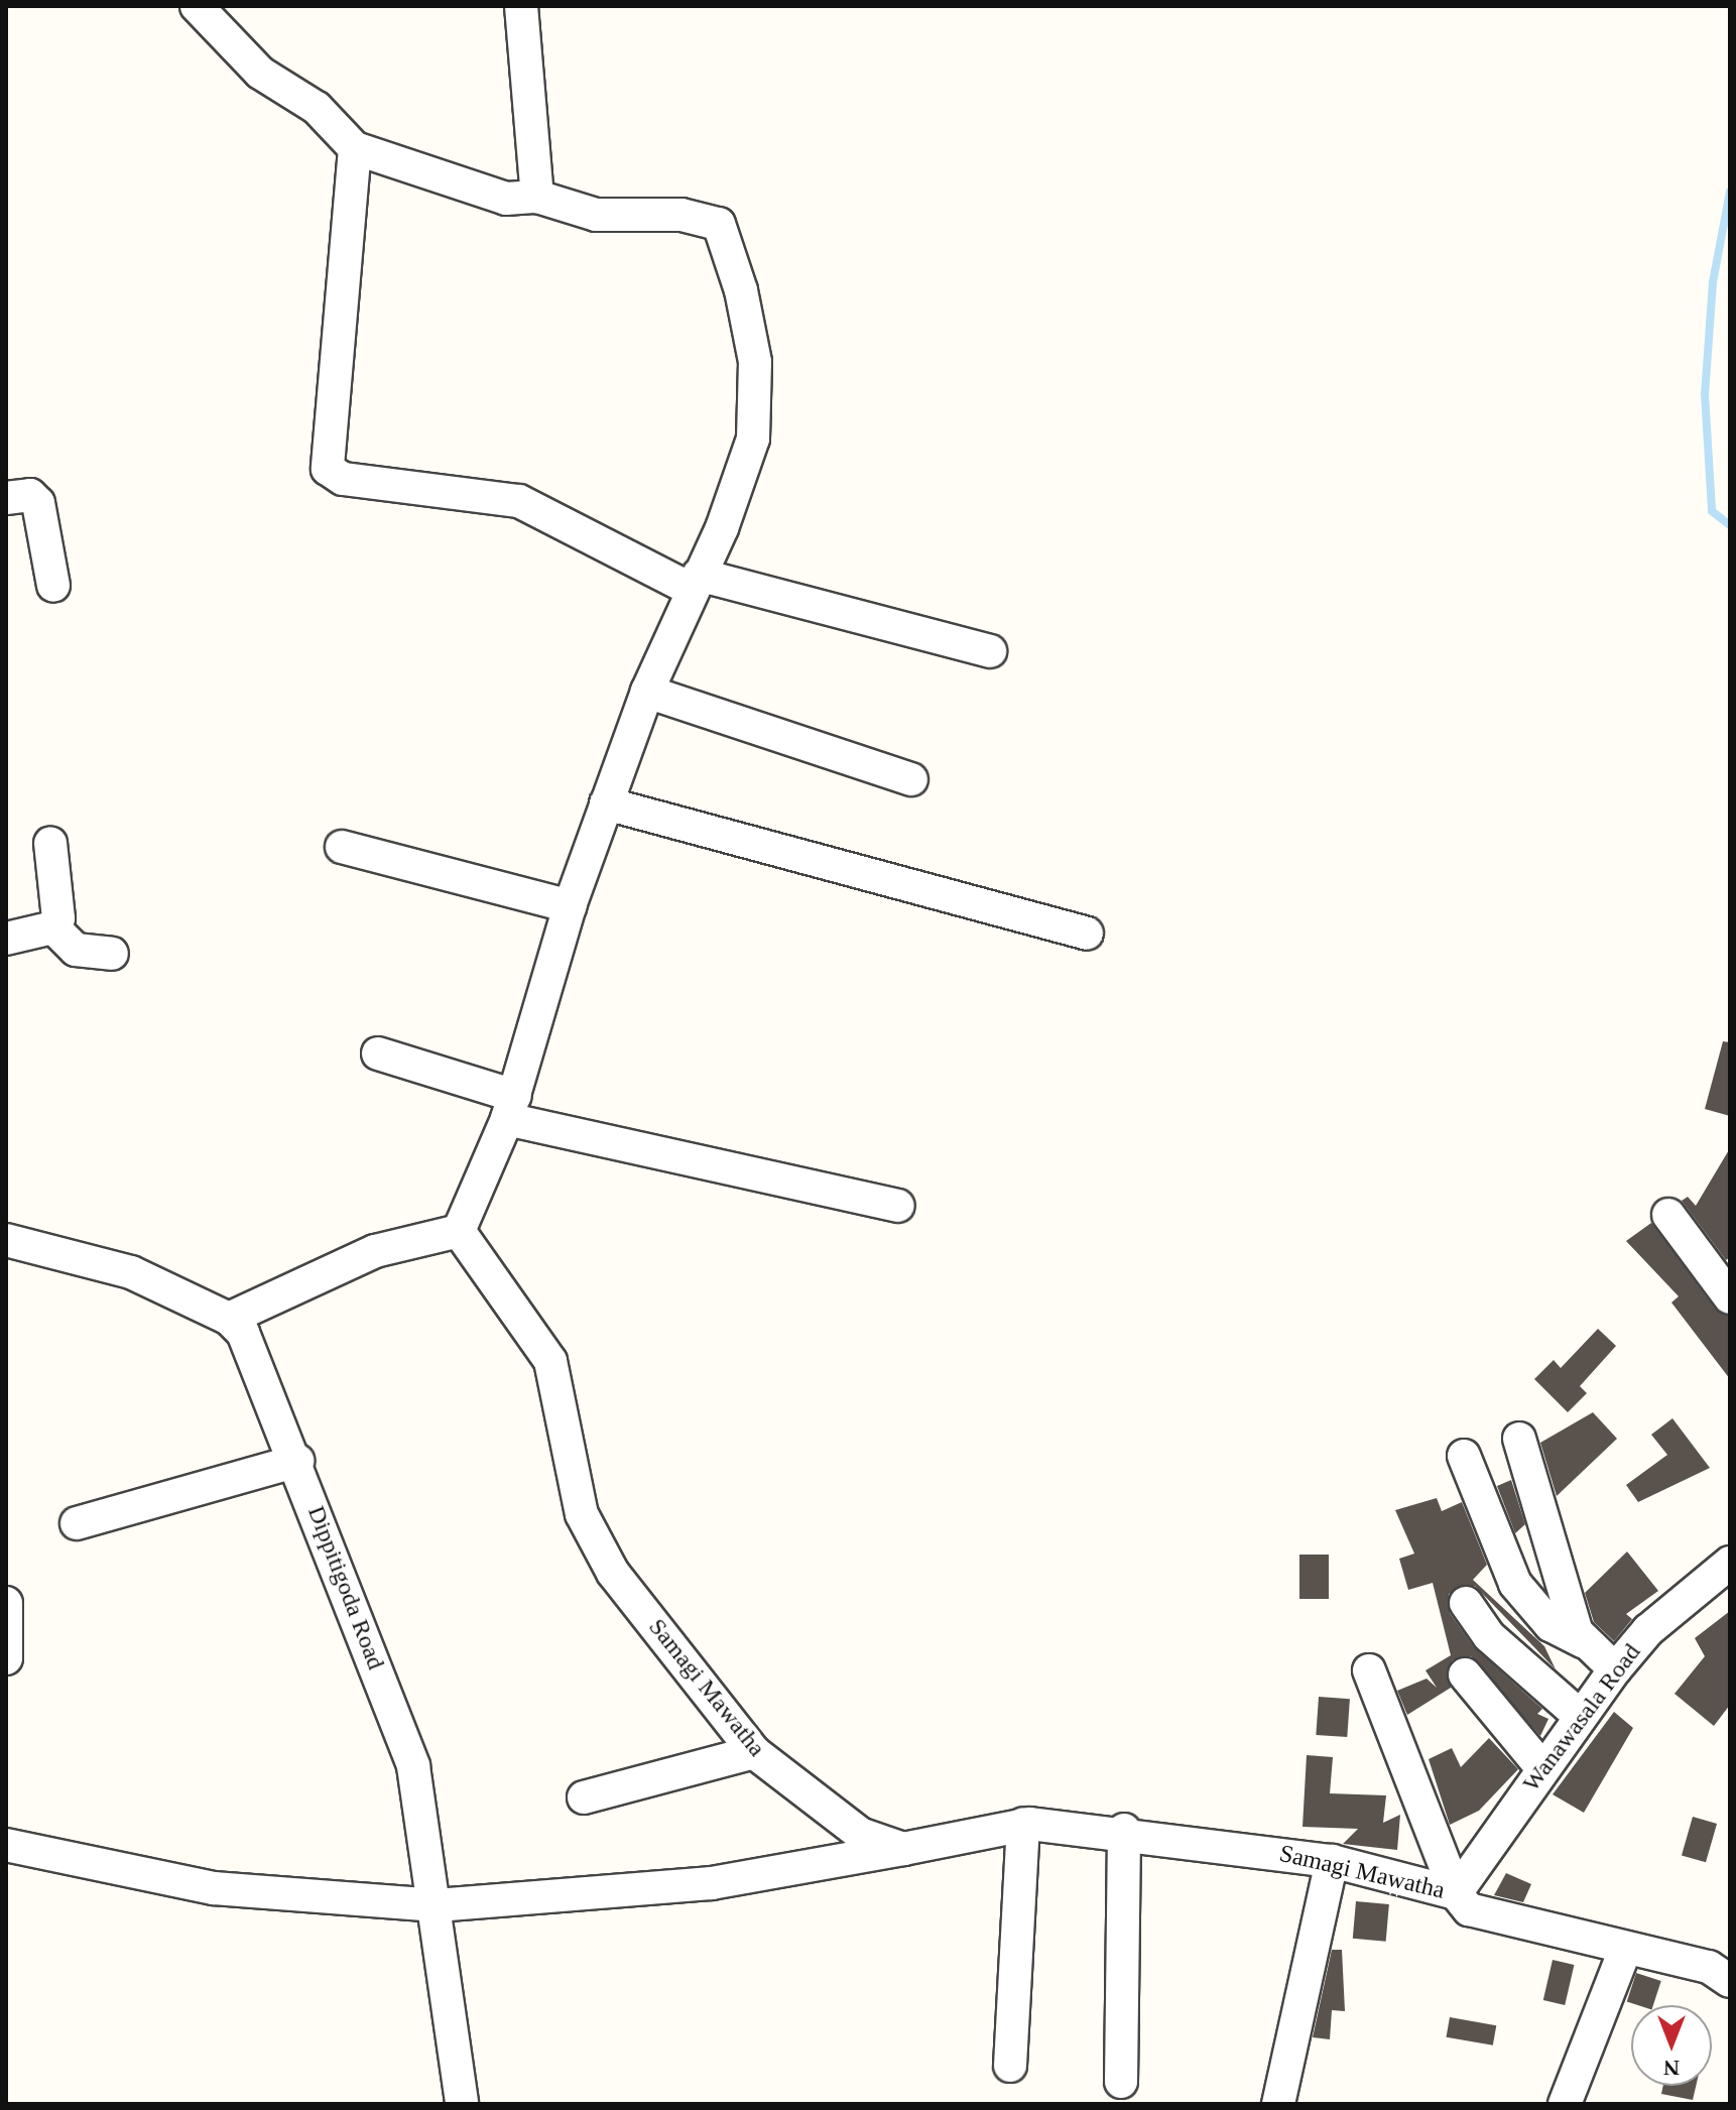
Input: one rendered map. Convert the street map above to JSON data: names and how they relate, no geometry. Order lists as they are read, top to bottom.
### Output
{
  "streets": {
    "street": ["Dippitigoda Road", "Samagi Mawatha", "Wanawasala Road"]
  },
  "crossings": [
    ["Samagi Mawatha", "Wanawasala Road"]
  ],
  "north": "bottom"
}
